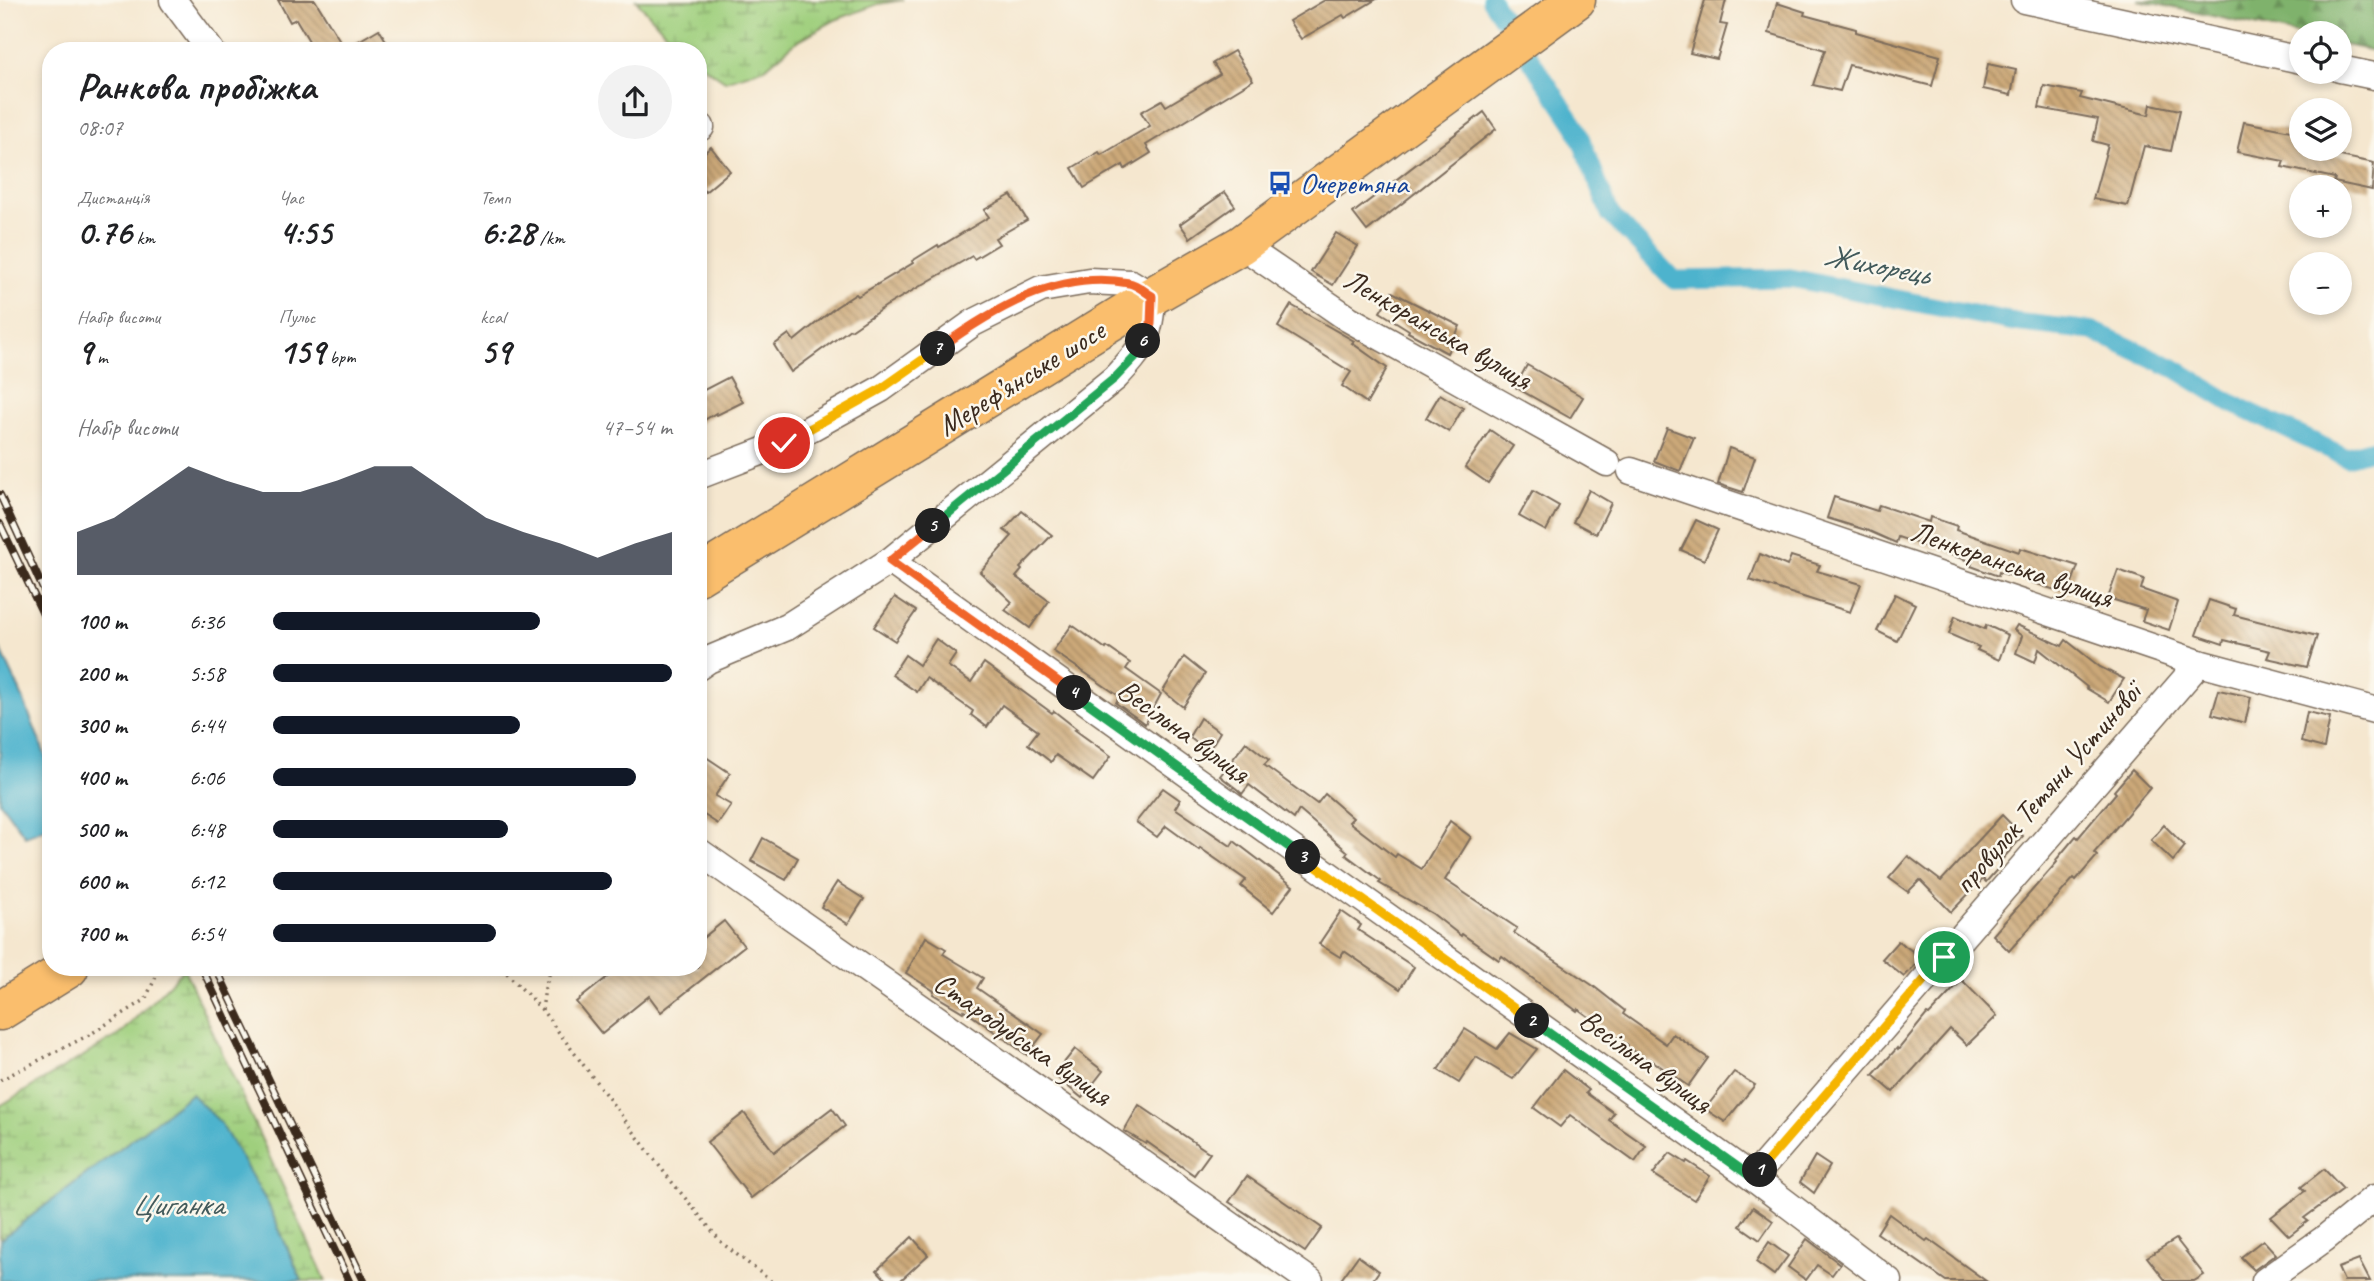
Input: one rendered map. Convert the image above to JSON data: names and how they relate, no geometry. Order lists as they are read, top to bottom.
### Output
{
  "streets": {
    "highway": ["Мереф’янське шосе"],
    "street": [
      "Ленкоранська вулиця",
      "Весільна вулиця",
      "провулок Тетяни Устинової",
      "Стародубська вулиця"
    ]
  },
  "crossings": [
    ["Ленкоранська вулиця", "Мереф’янське шосе"],
    ["Ленкоранська вулиця", "провулок Тетяни Устинової"],
    ["Весільна вулиця", "провулок Тетяни Устинової"]
  ],
  "water": ["Жихорець", "Циганка"],
  "places": {
    "bus stop": ["Очеретяна"]
  },
  "page": {
    "map_buttons": ["+", "−"],
    "heading": ["Ранкова пробіжка", "08:07"],
    "stats": [
      ["Дистанція", "0.76 km"],
      ["Час", "4:55"],
      ["Темп", "6:28 /km"],
      ["Набір висоти", "9 m"],
      ["Пульс", "159 bpm"],
      ["kcal", "59"]
    ],
    "pins": [
      "6",
      "7",
      "5",
      "4",
      "3",
      "2",
      "1"
    ],
    "chart": ["Набір висоти", "47–54 m"],
    "list": [
      {
        "name": "100 m",
        "note": "6:36"
      },
      {
        "name": "200 m",
        "note": "5:58"
      },
      {
        "name": "300 m",
        "note": "6:44"
      },
      {
        "name": "400 m",
        "note": "6:06"
      },
      {
        "name": "500 m",
        "note": "6:48"
      },
      {
        "name": "600 m",
        "note": "6:12"
      },
      {
        "name": "700 m",
        "note": "6:54"
      }
    ]
  }
}
